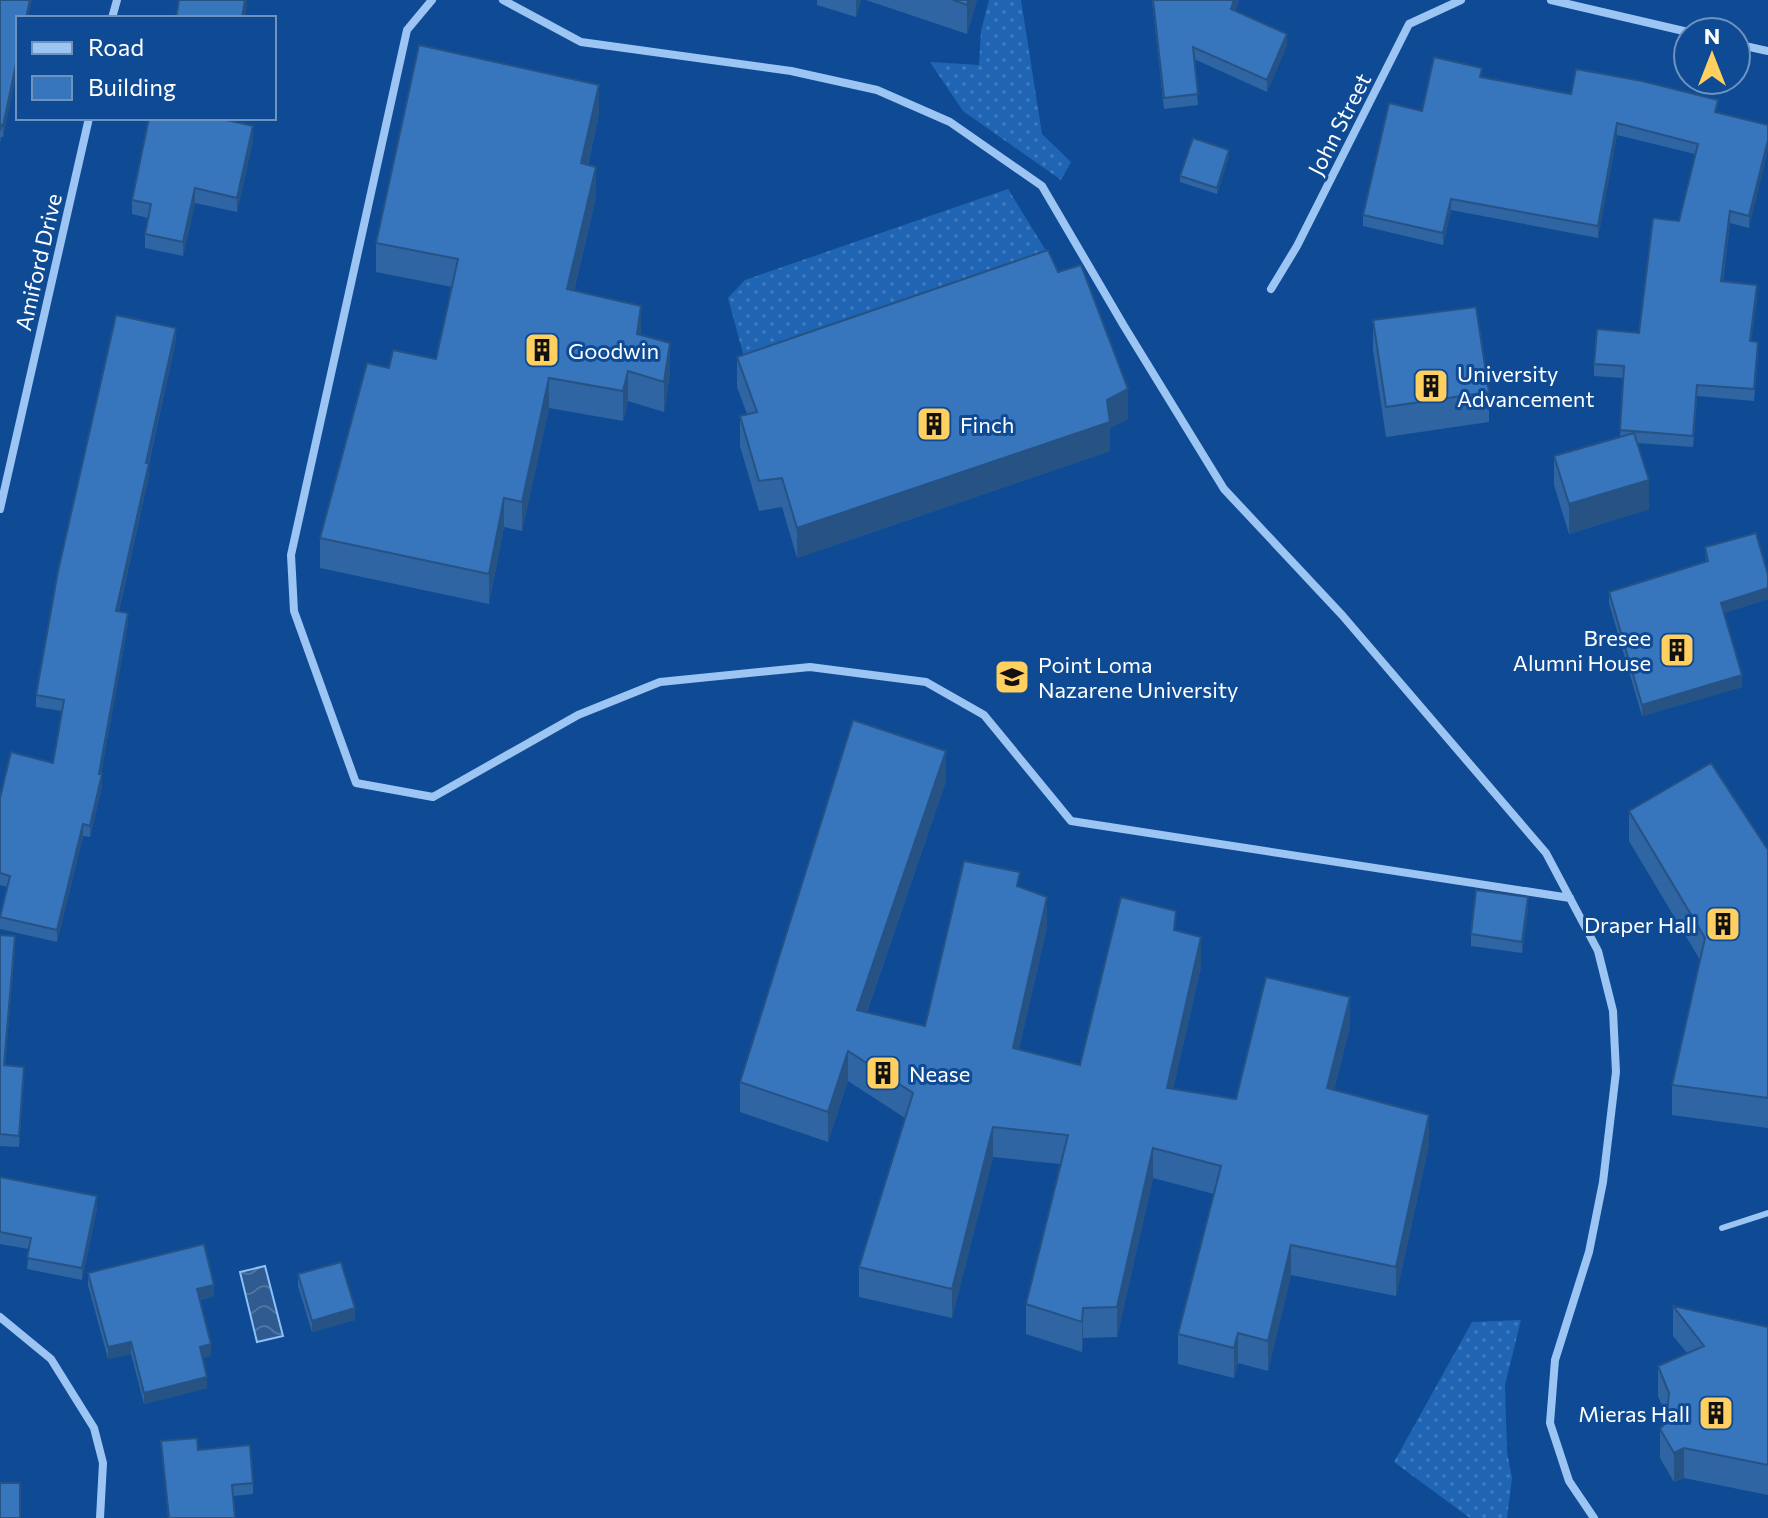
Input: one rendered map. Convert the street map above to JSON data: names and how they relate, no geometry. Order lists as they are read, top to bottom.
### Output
{
  "streets": {
    "street": ["John Street", "Amiford Drive"]
  },
  "places": {
    "building": [
      "Goodwin",
      "University Advancement",
      "Finch",
      "Bresee Alumni House",
      "Draper Hall",
      "Nease",
      "Mieras Hall"
    ],
    "school or university": ["Point Loma Nazarene University"]
  },
  "legend": ["Road", "Building"],
  "north": "top"
}
